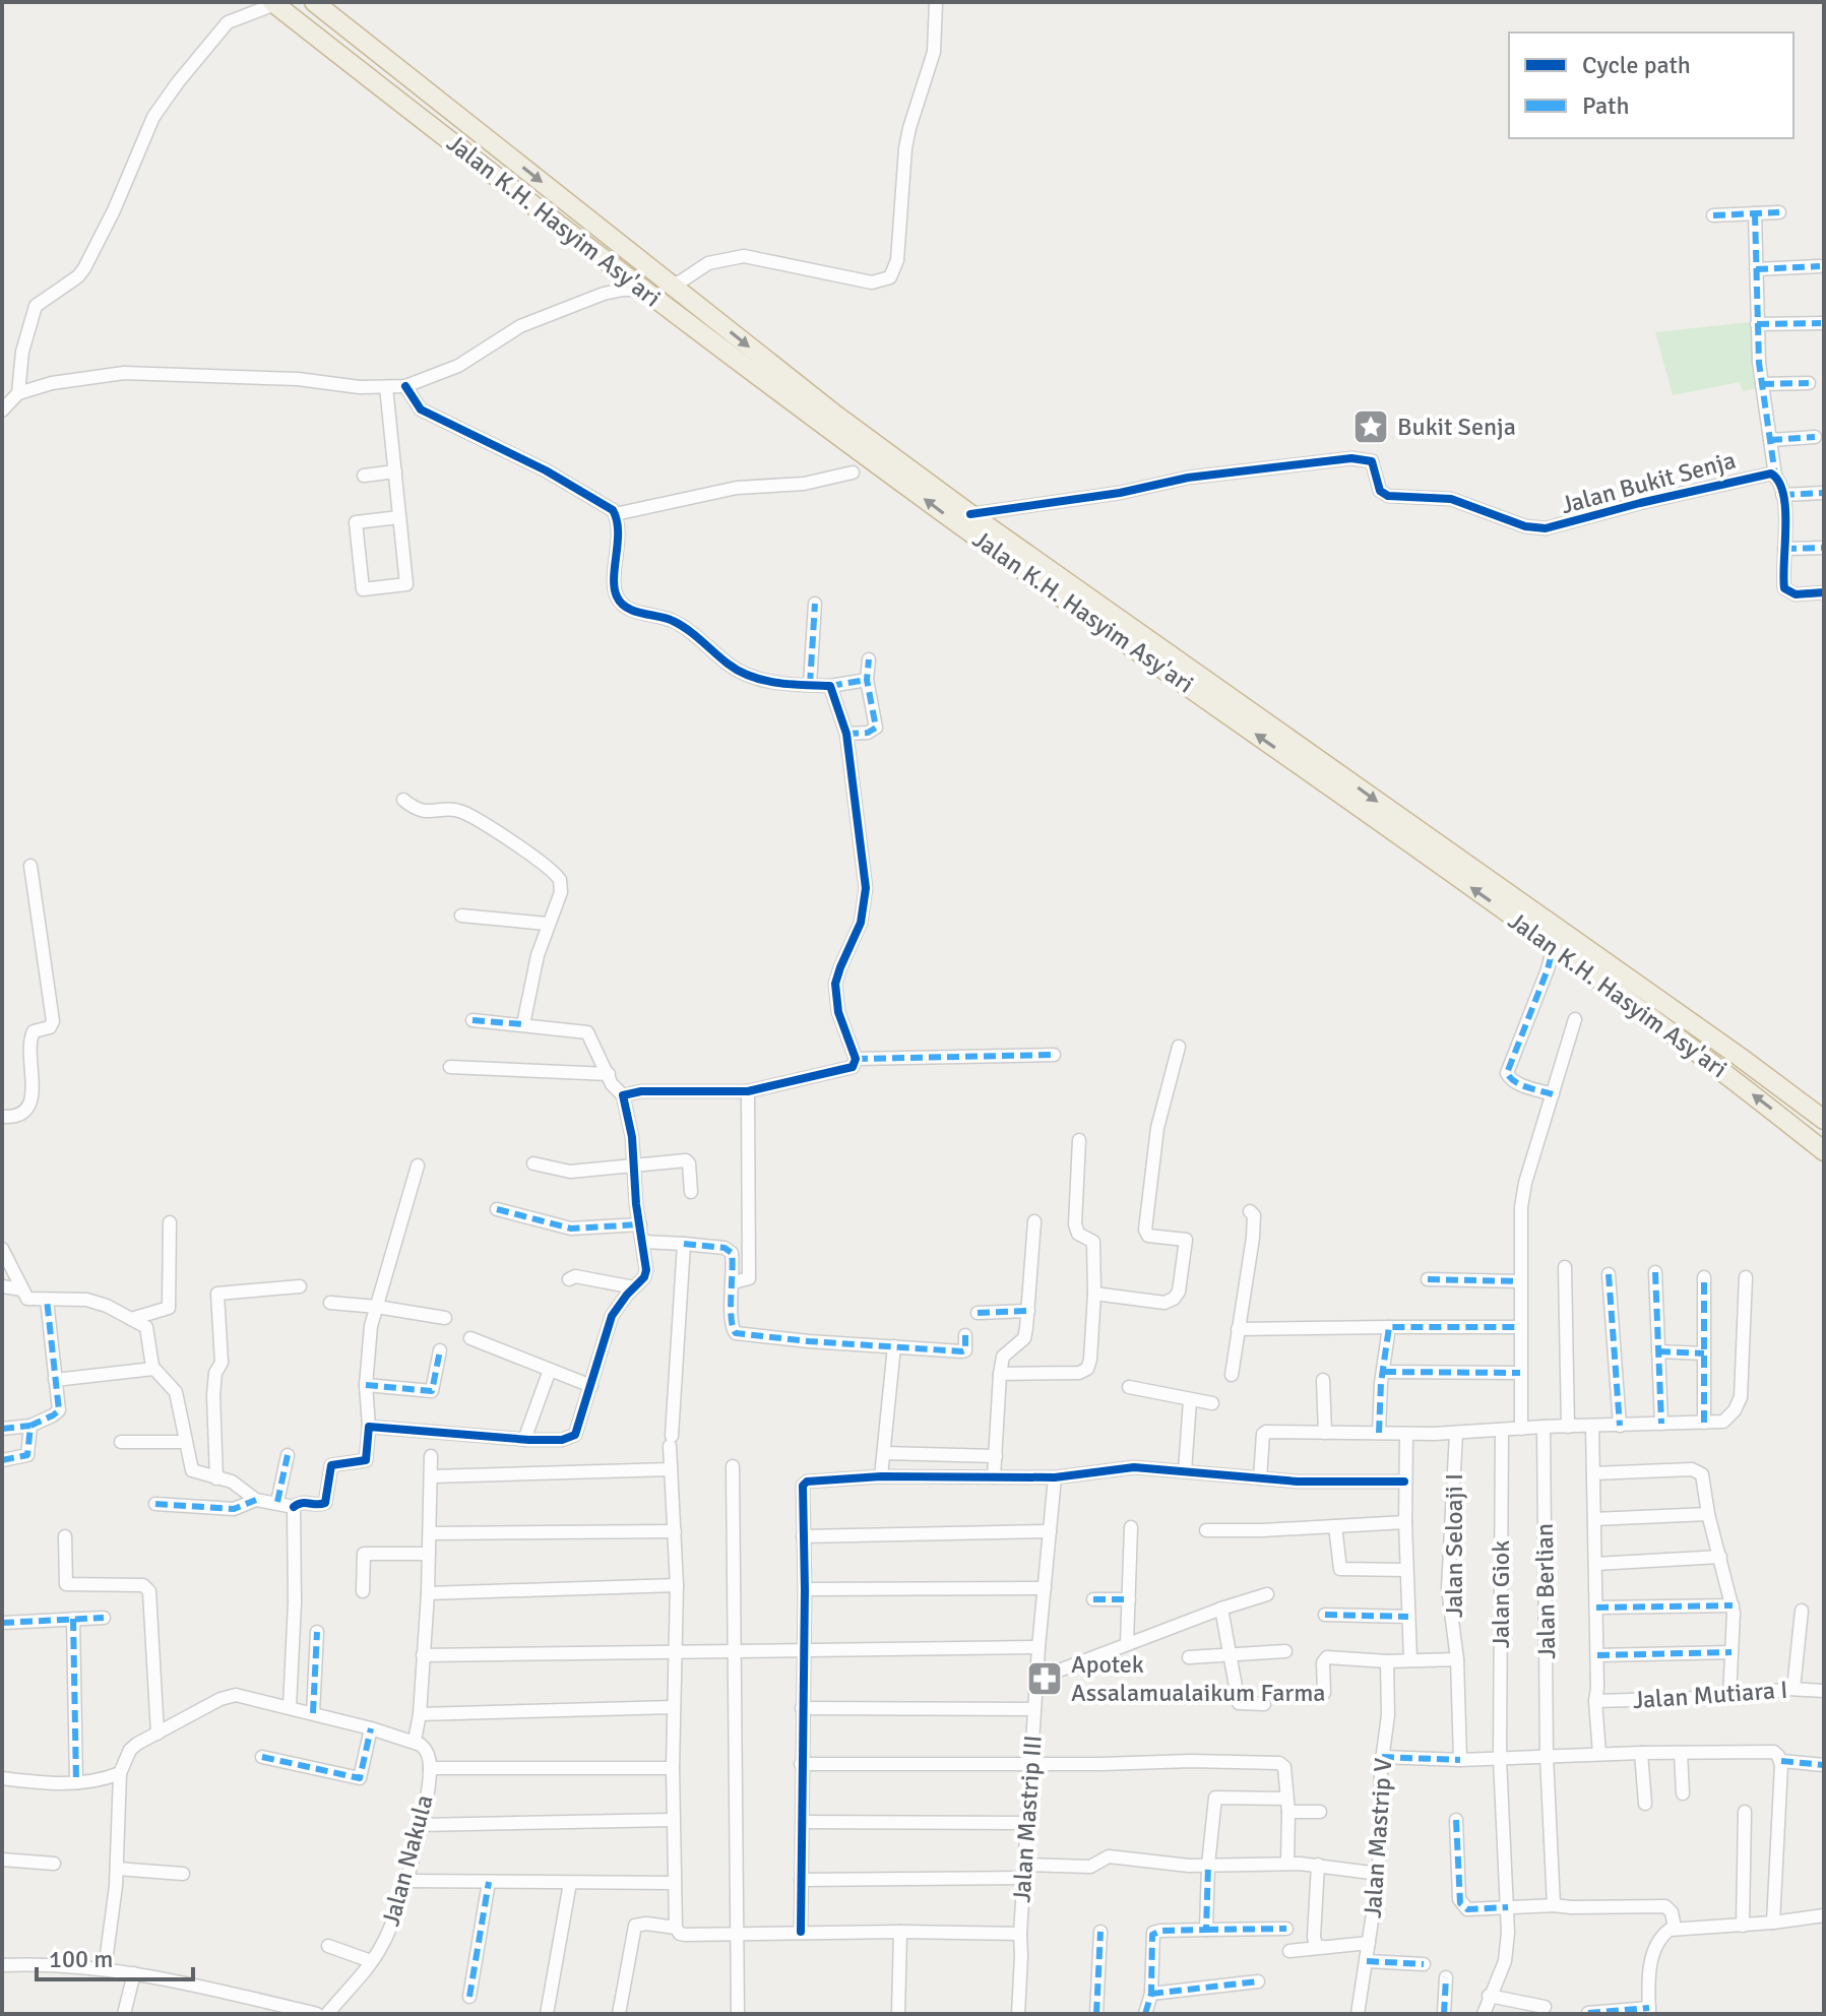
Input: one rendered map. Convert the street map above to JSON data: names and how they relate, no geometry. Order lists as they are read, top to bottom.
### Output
{
  "streets": {
    "highway": ["Jalan K.H. Hasyim Asy'ari"],
    "street": [
      "Jalan Bukit Senja",
      "Jalan Seloaji I",
      "Jalan Berlian",
      "Jalan Giok",
      "Jalan Mutiara I",
      "Jalan Mastrip III",
      "Jalan Mastrip V",
      "Jalan Nakula"
    ]
  },
  "crossings": [
    ["Jalan K.H. Hasyim Asy'ari", "Jalan Bukit Senja"]
  ],
  "places": {
    "place": ["Bukit Senja"],
    "pharmacy": ["Apotek Assalamualaikum Farma"]
  },
  "legend": ["Cycle path", "Path"],
  "scale_bar": "100 m"
}
